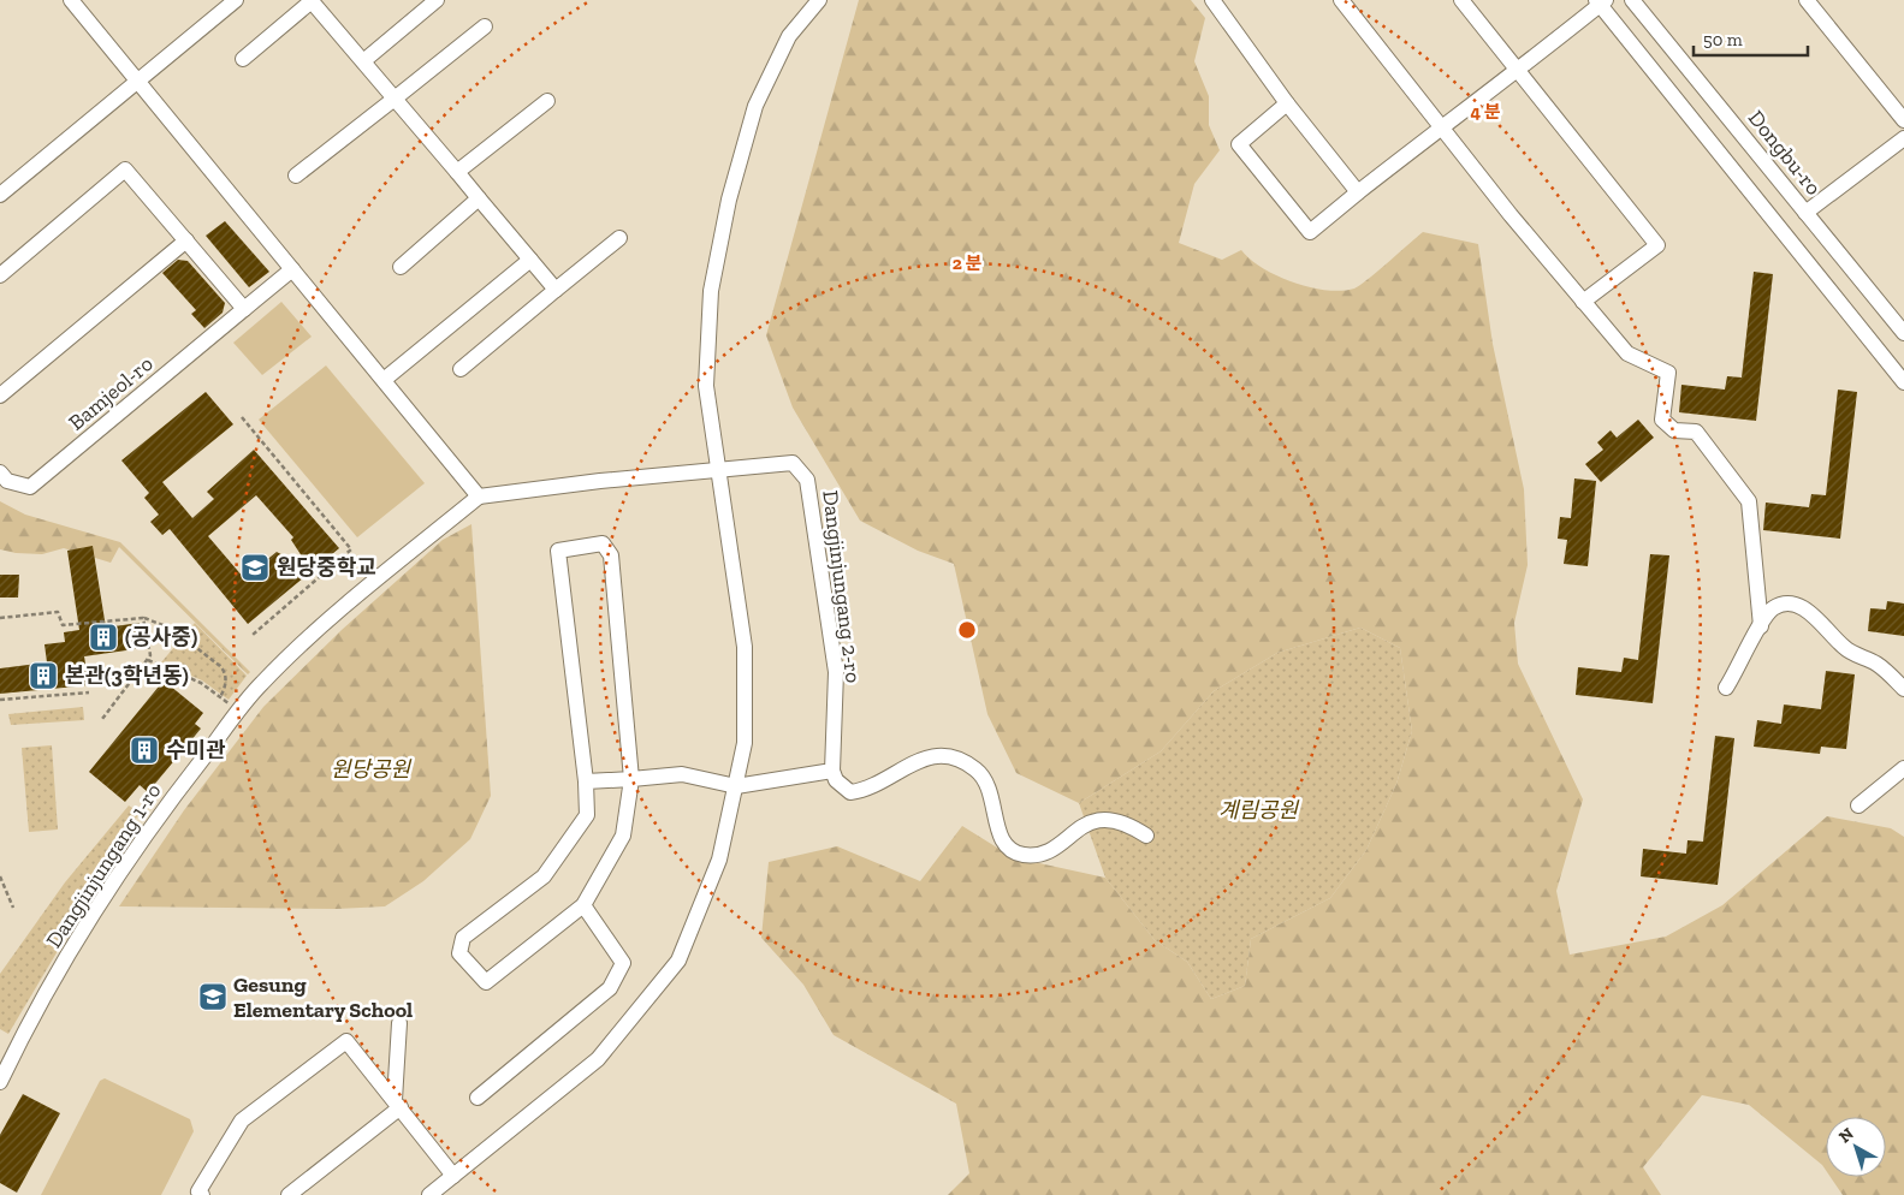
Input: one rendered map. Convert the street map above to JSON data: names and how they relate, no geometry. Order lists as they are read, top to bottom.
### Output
{
  "streets": {
    "street": [
      "Dongbu-ro",
      "Bamjeol-ro",
      "Dangjinjungang 2-ro",
      "Dangjinjungang 1-ro"
    ]
  },
  "parks": ["원당공원", "계림공원"],
  "places": {
    "school or university": ["원당중학교", "Gesung Elementary School"],
    "building": ["(공사중)", "본관(3학년동)", "수미관"]
  },
  "scale_bar": "50 m",
  "north": "top left",
  "rings": ["4 분", "2 분"]
}
